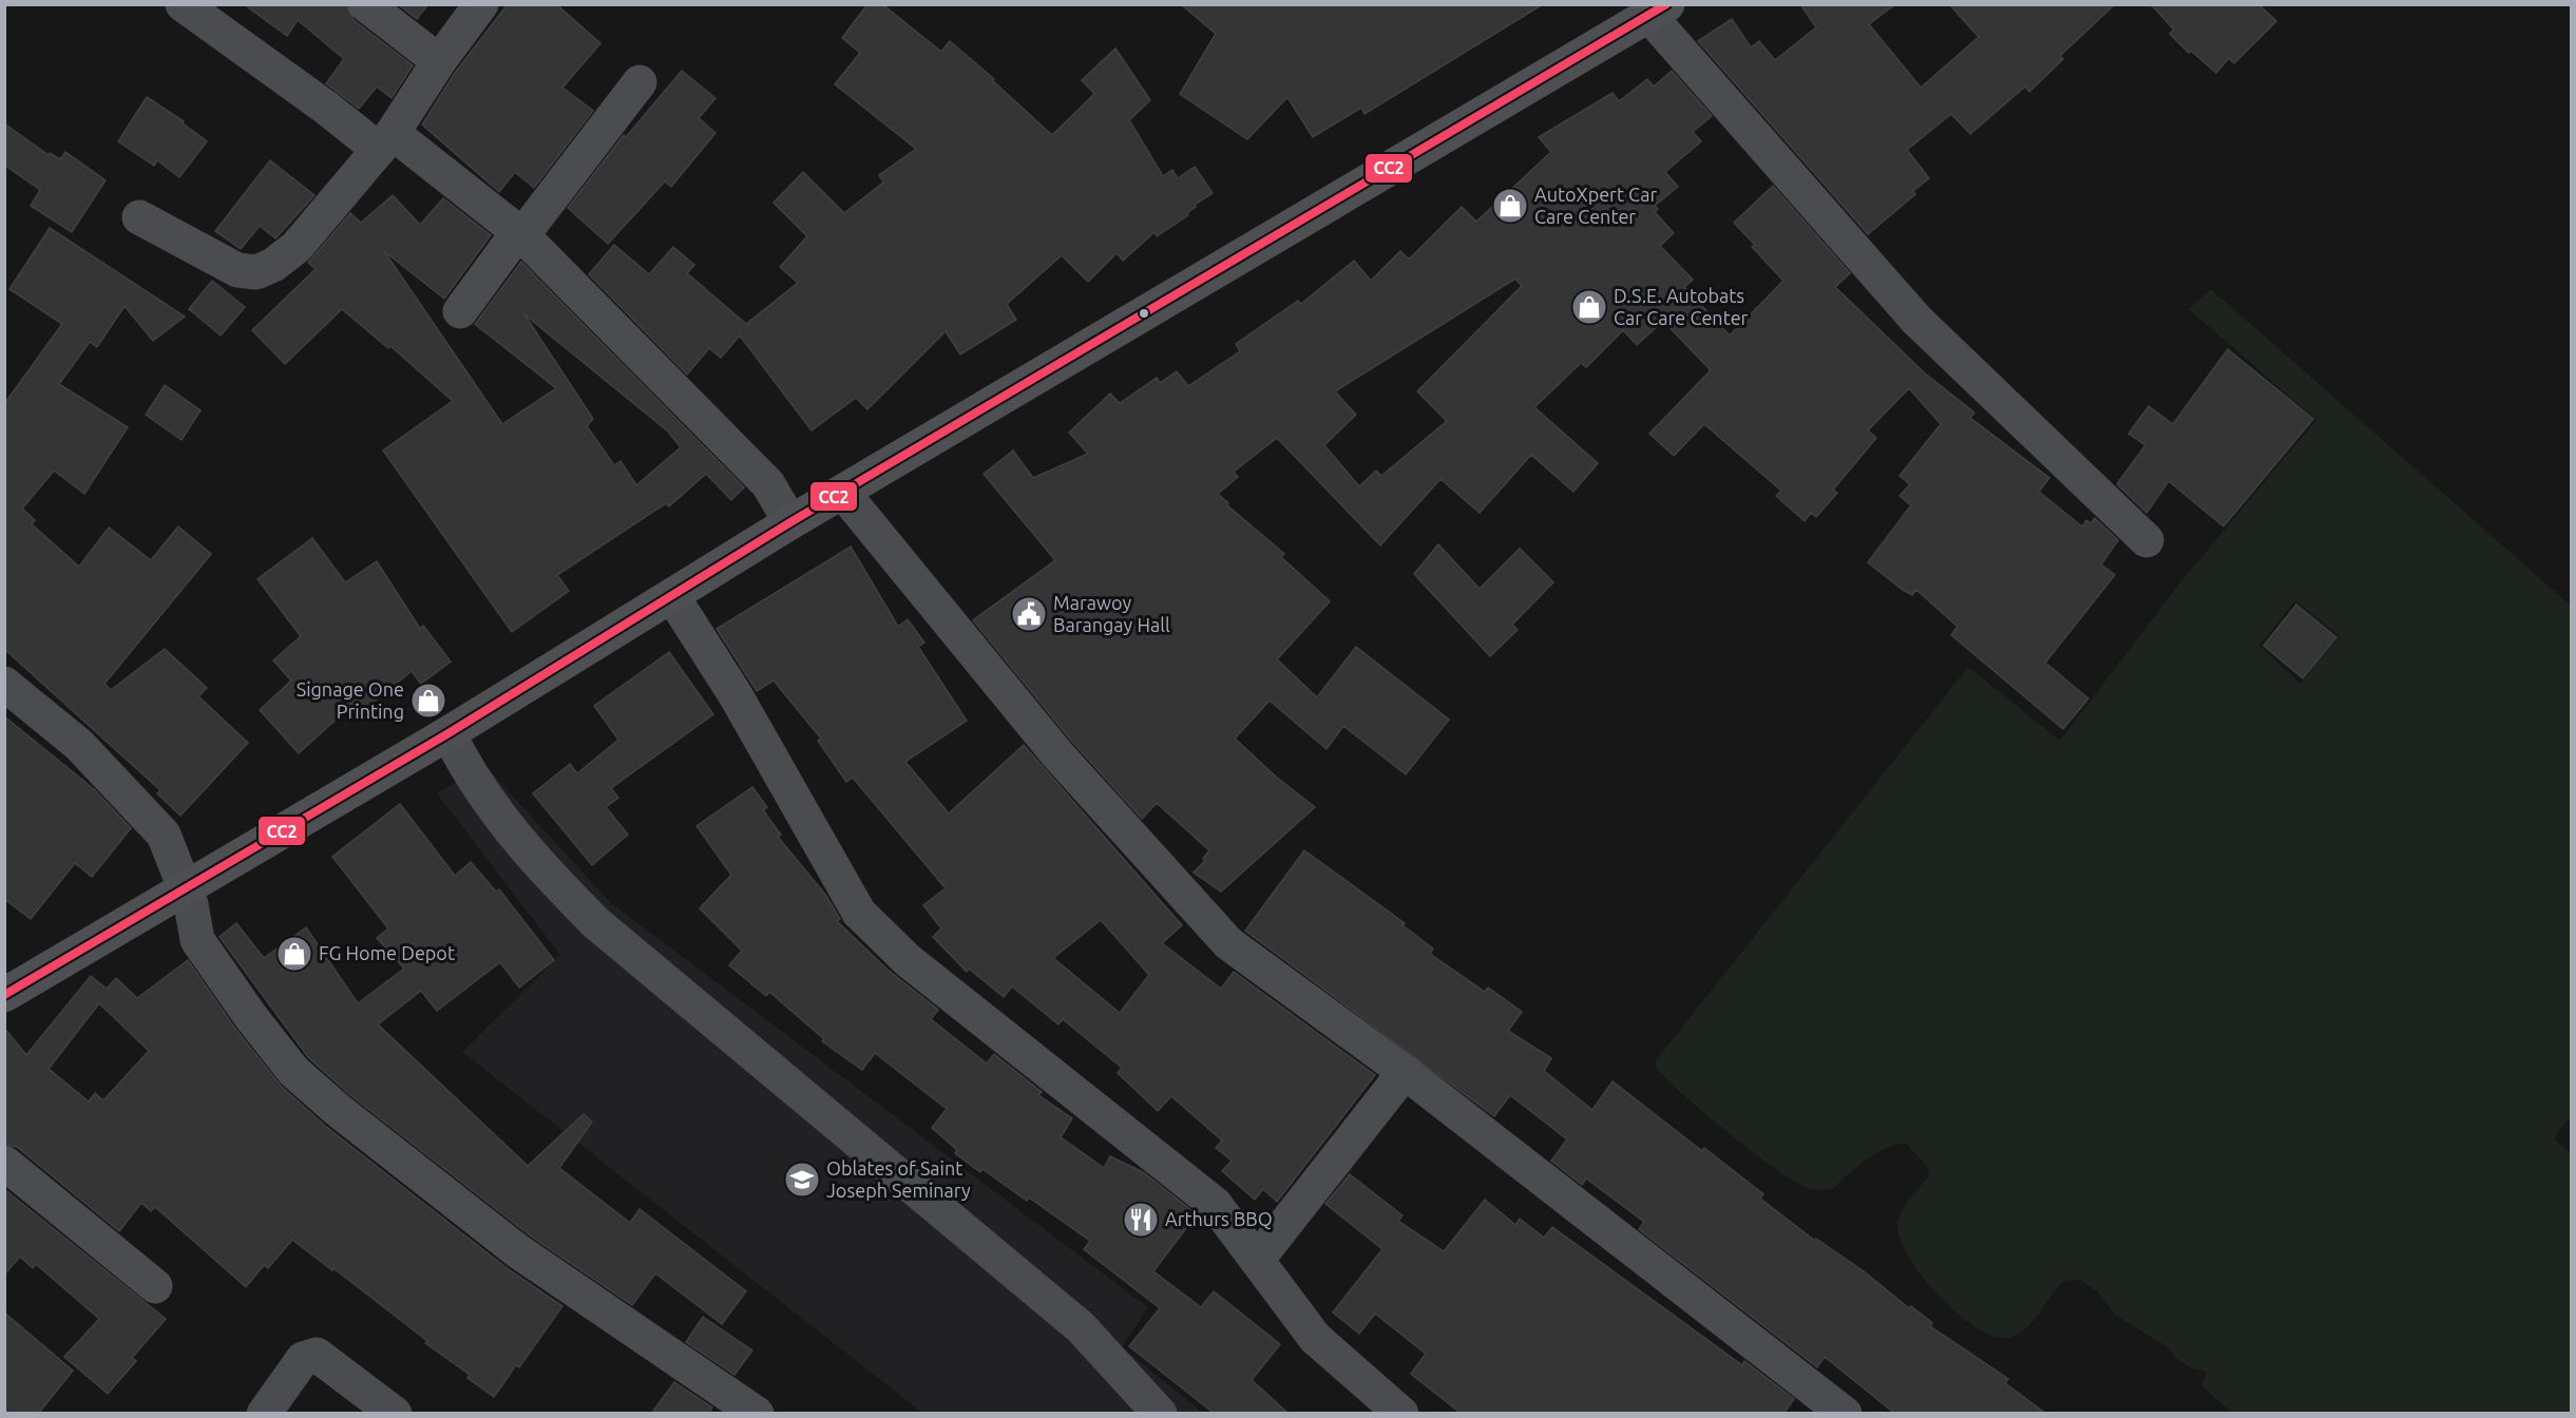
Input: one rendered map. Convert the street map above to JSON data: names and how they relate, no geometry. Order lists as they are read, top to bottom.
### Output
{
  "places": {
    "shop": [
      "AutoXpert Car Care Center",
      "D.S.E. Autobats Car Care Center",
      "Signage One Printing",
      "FG Home Depot"
    ],
    "public building": ["Marawoy Barangay Hall"],
    "school or university": ["Oblates of Saint Joseph Seminary"],
    "restaurant": ["Arthurs BBQ"]
  },
  "lines": ["transit line CC2"]
}
